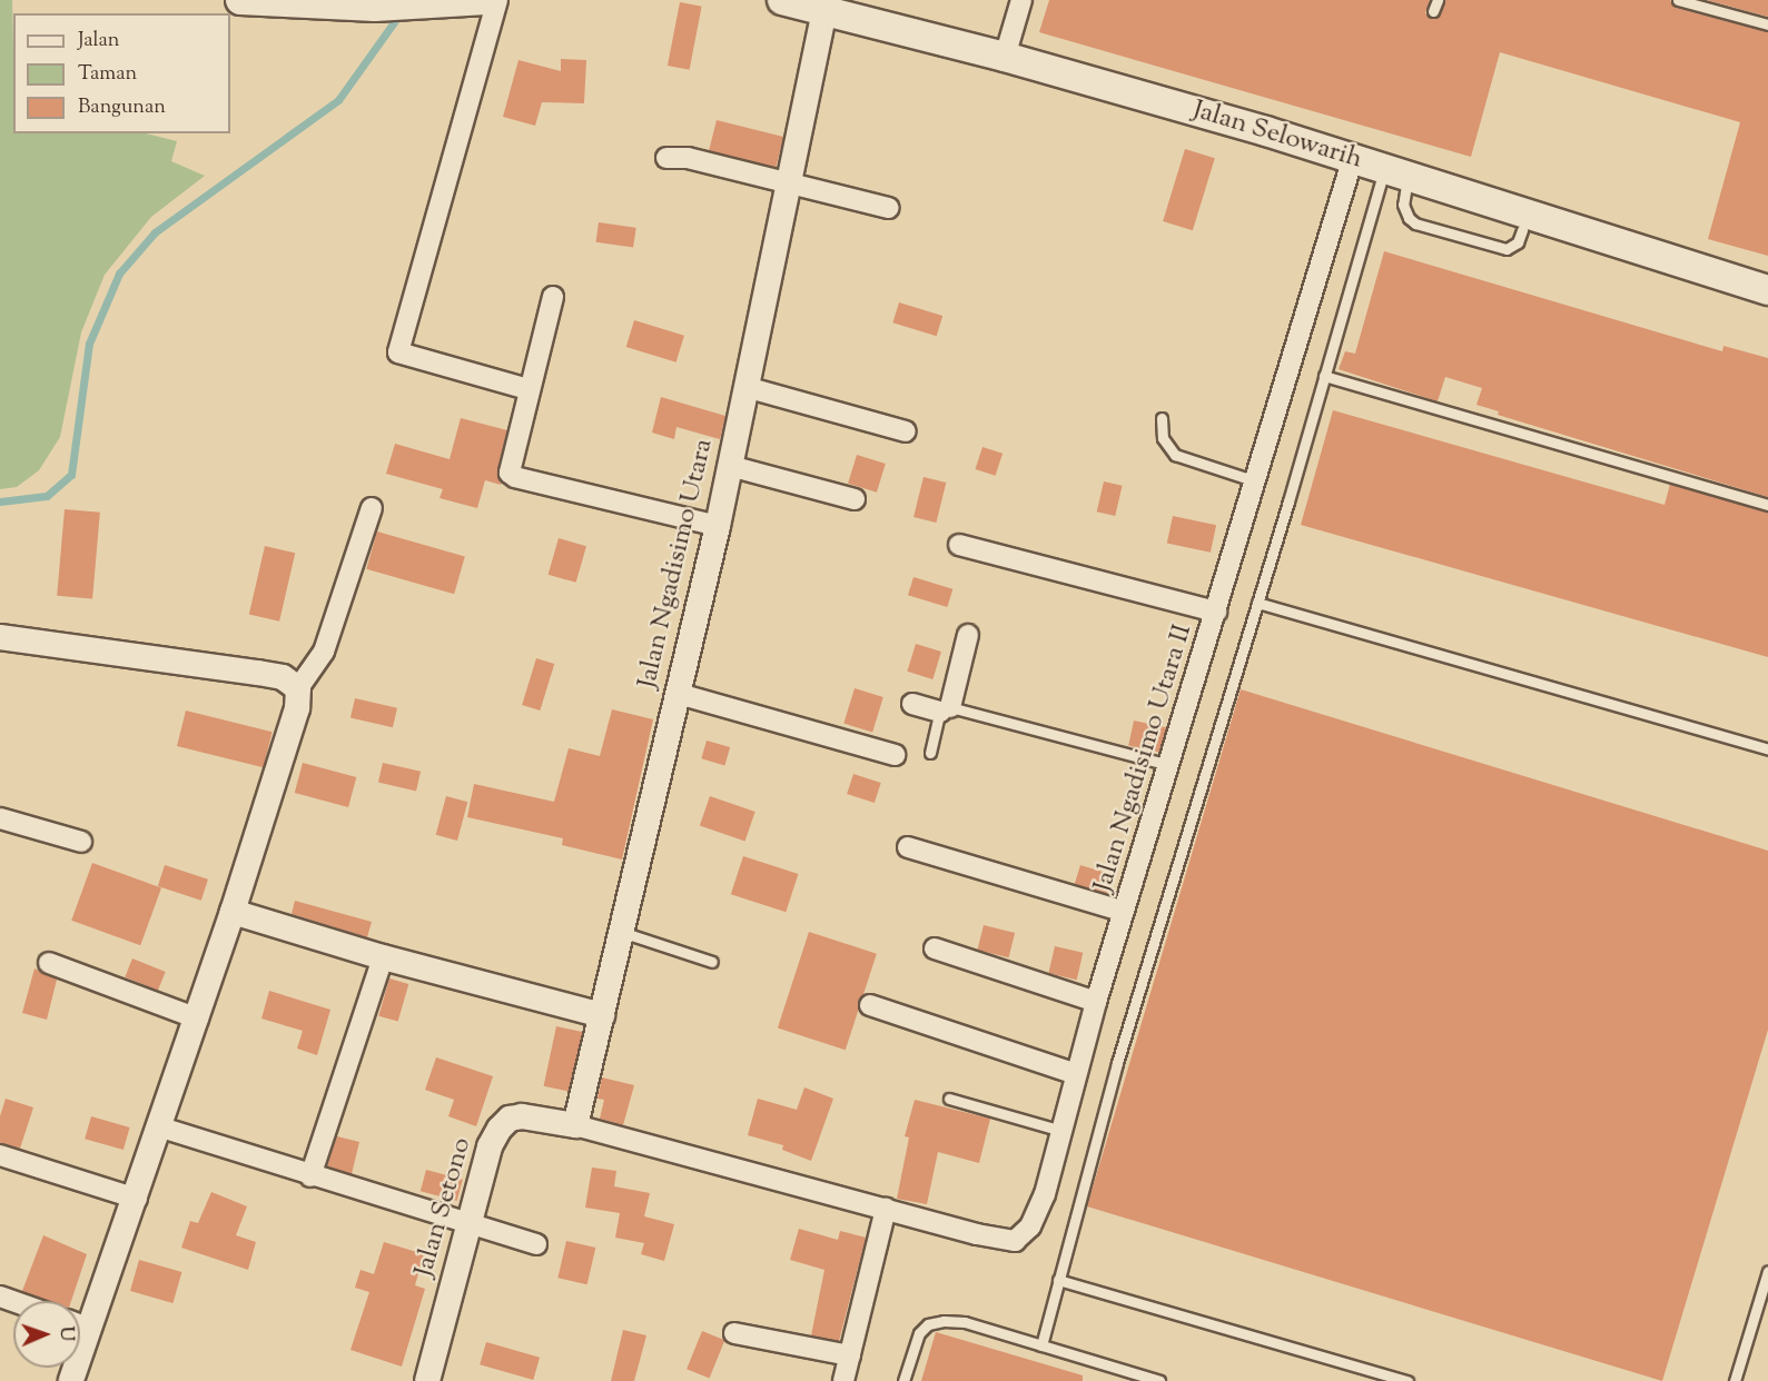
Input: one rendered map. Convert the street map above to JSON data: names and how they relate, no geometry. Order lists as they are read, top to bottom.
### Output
{
  "streets": {
    "main road": ["Jalan Selowarih"],
    "street": ["Jalan Ngadisimo Utara", "Jalan Ngadisimo Utara II", "Jalan Setono"]
  },
  "crossings": [
    ["Jalan Selowarih", "Jalan Ngadisimo Utara"],
    ["Jalan Selowarih", "Jalan Ngadisimo Utara II"],
    ["Jalan Ngadisimo Utara", "Jalan Setono"]
  ],
  "legend": ["Jalan", "Taman", "Bangunan"],
  "north": "right"
}
